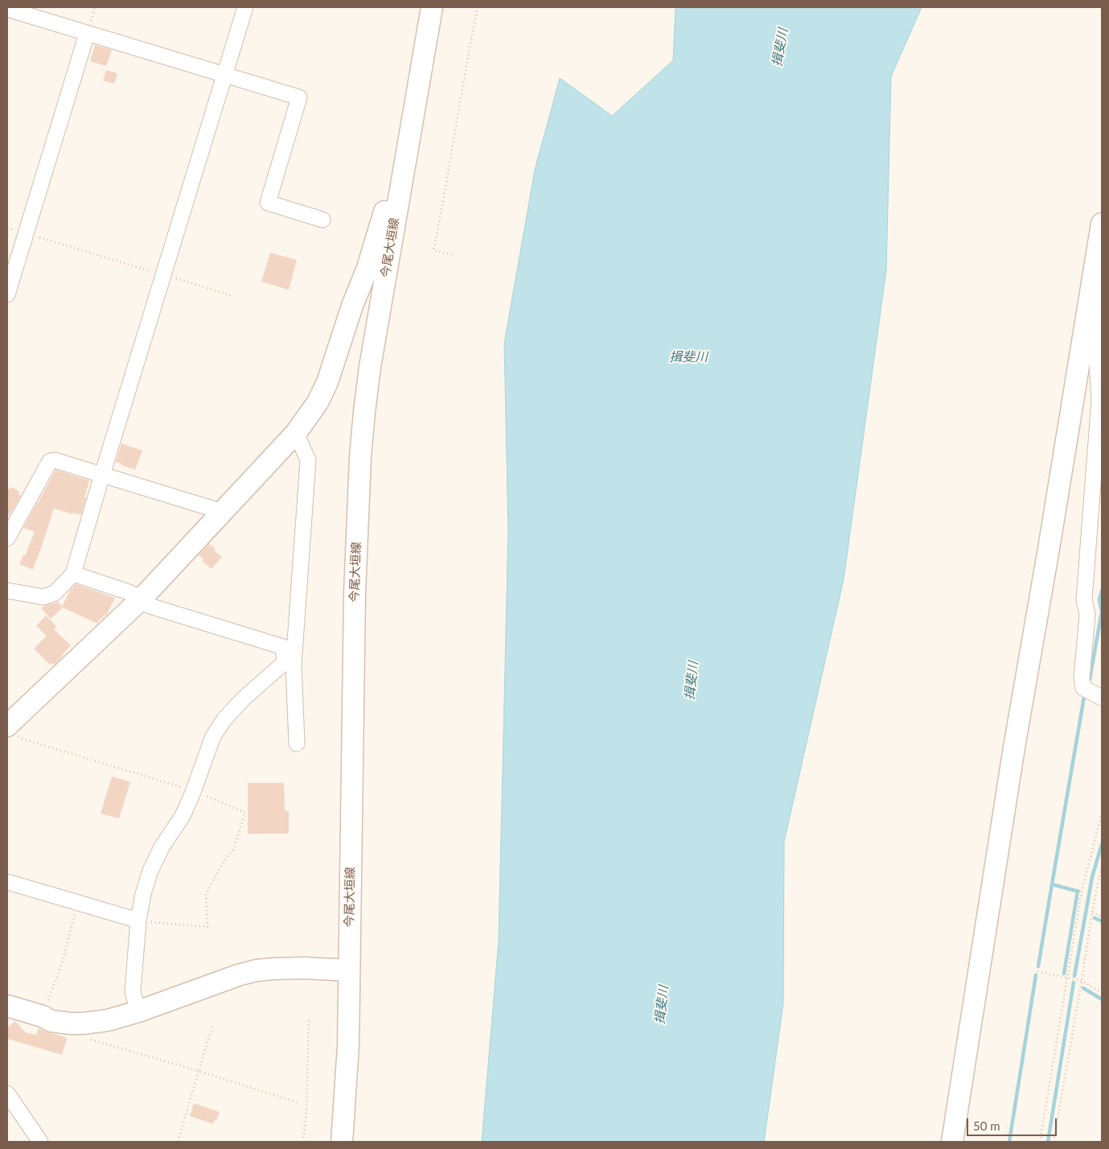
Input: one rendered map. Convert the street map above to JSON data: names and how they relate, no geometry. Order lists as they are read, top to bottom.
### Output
{
  "streets": {
    "street": ["今尾大垣線"]
  },
  "water": ["揖斐川"],
  "scale_bar": "50 m"
}
